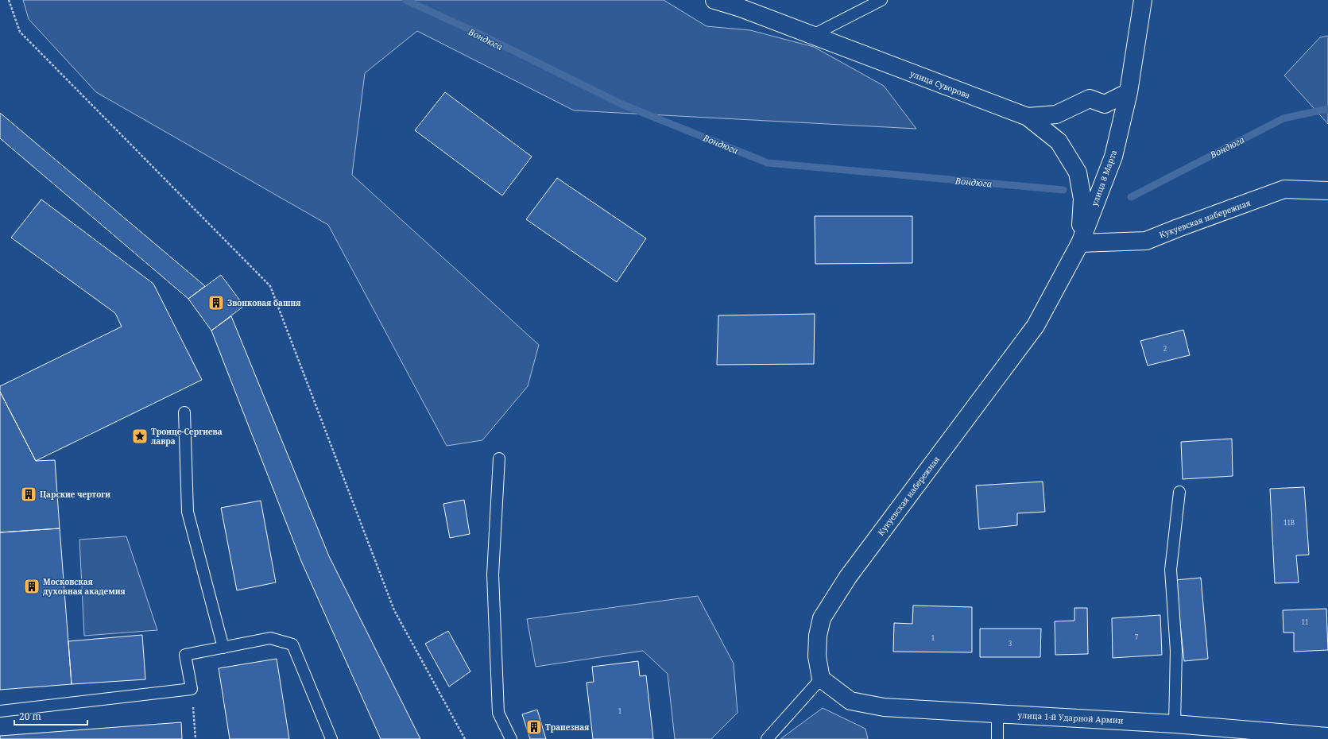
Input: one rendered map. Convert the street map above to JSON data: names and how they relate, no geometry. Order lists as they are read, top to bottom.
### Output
{
  "streets": {
    "main road": [
      "улица Суворова",
      "улица 8 Марта",
      "Кукуевская набережная",
      "улица 1-й Ударной Армии"
    ]
  },
  "crossings": [
    ["улица Суворова", "улица 8 Марта"],
    ["улица Суворова", "Кукуевская набережная"],
    ["улица 8 Марта", "Кукуевская набережная"],
    ["Кукуевская набережная", "улица 1-й Ударной Армии"]
  ],
  "water": ["Вондюга"],
  "places": {
    "building": [
      "Звонковая башня",
      "Царские чертоги",
      "Московская духовная академия",
      "Трапезная"
    ],
    "place": ["Троице-Сергиева лавра"]
  },
  "house_numbers": [
    "2",
    "11В",
    "11",
    "7",
    "1",
    "3",
    "1"
  ],
  "scale_bar": "20 m"
}
